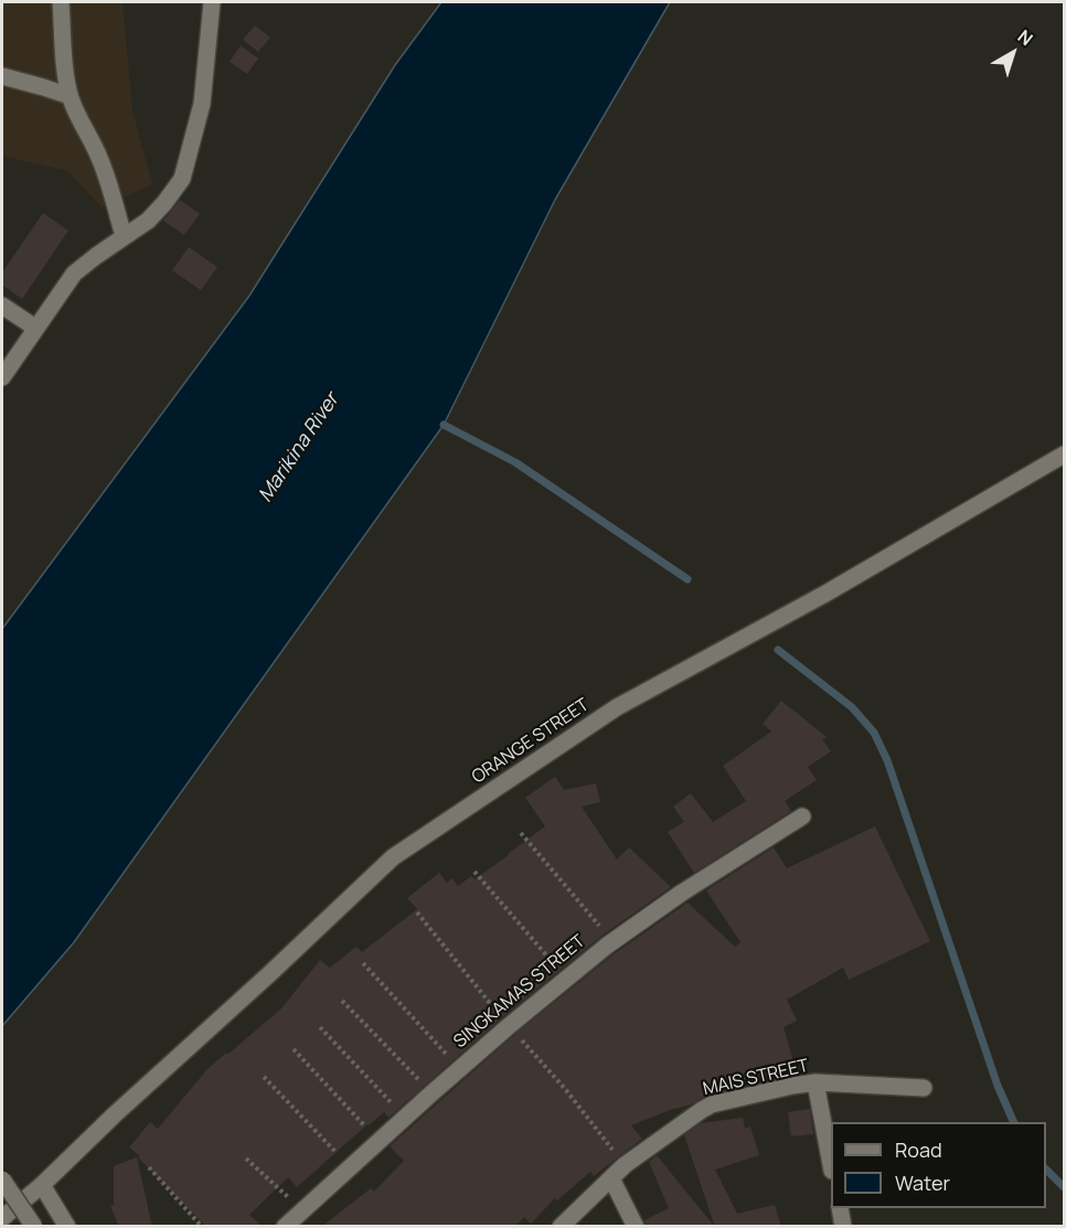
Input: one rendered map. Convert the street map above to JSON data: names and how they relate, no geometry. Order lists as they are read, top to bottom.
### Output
{
  "streets": {
    "street": ["ORANGE STREET", "SINGKAMAS STREET", "MAIS STREET"]
  },
  "water": ["Marikina River"],
  "legend": ["Road", "Water"],
  "north": "top right"
}
